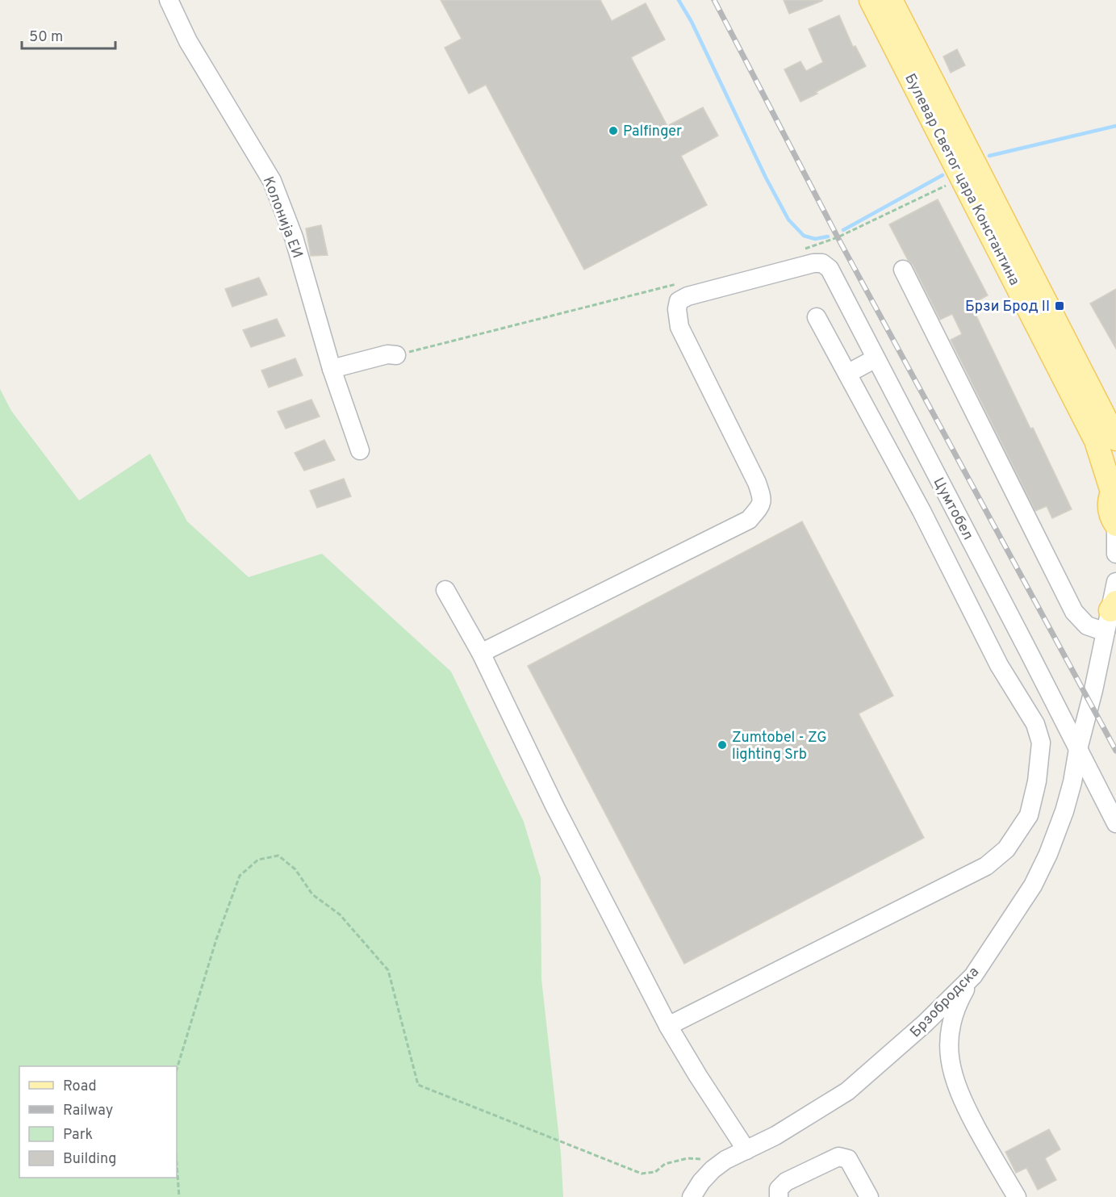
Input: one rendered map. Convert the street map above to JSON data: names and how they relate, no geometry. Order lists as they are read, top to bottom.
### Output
{
  "streets": {
    "main road": ["Булевар Светог цара Константина"],
    "street": ["Колонија ЕИ", "Цумтобел", "Брзобродска"]
  },
  "crossings": [
    ["Цумтобел", "Брзобродска"]
  ],
  "places": {
    "other": ["Palfinger", "Zumtobel - ZG lighting Srb"],
    "transit": ["Брзи Брод II"]
  },
  "legend": [
    "Road",
    "Railway",
    "Park",
    "Building"
  ],
  "scale_bar": "50 m"
}
